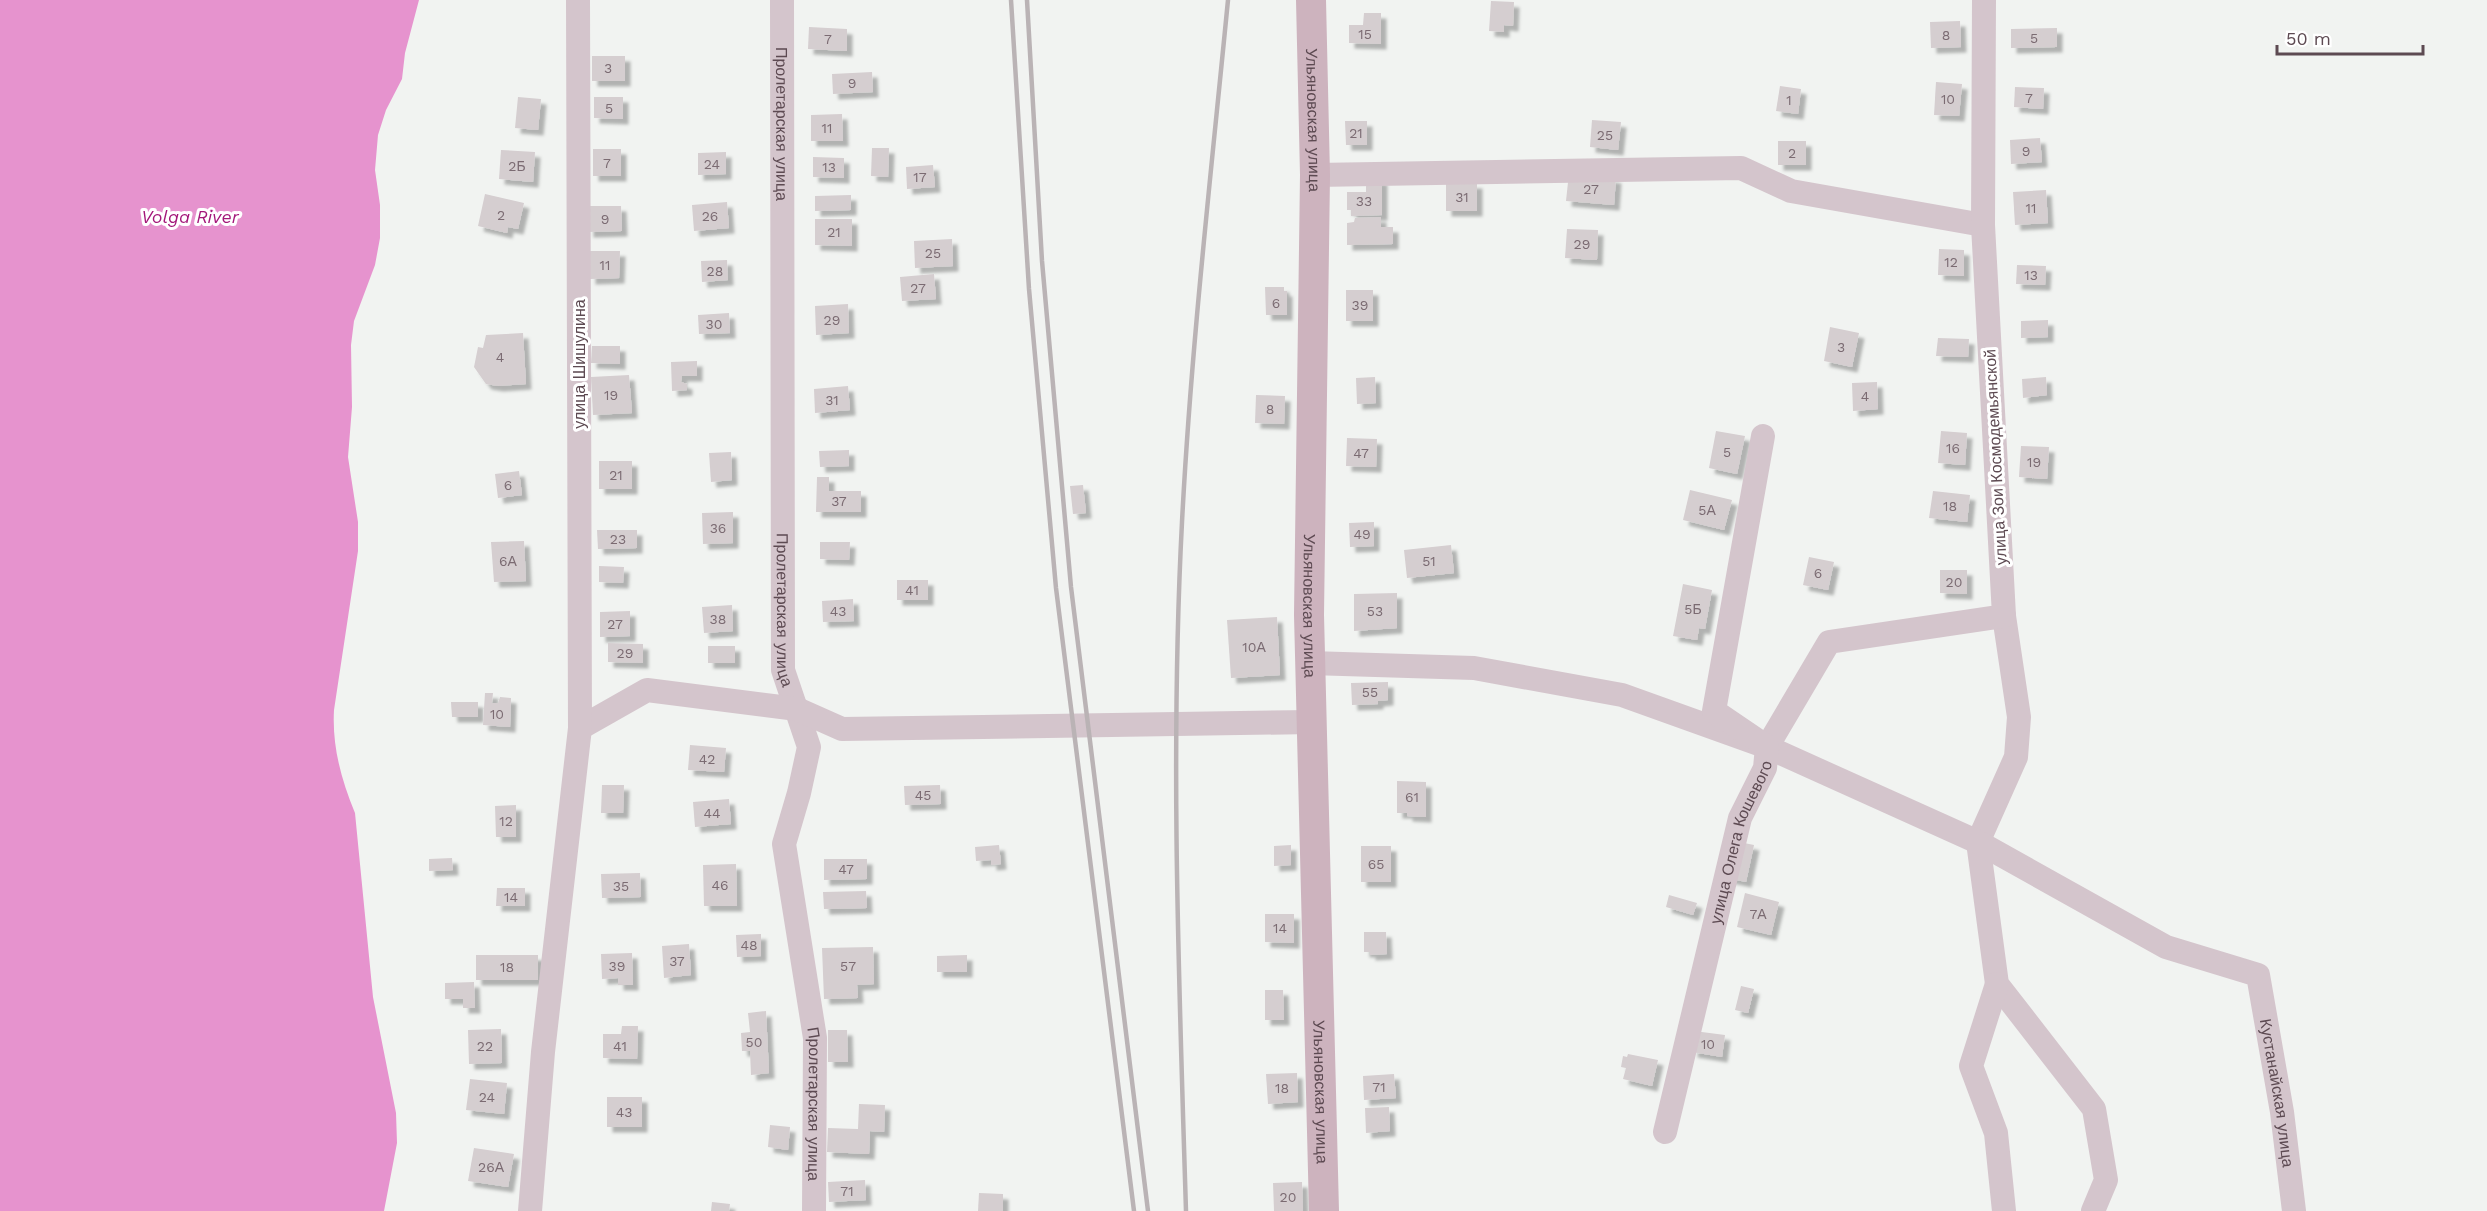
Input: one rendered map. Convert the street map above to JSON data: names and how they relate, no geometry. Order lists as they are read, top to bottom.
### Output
{
  "streets": {
    "main road": ["Ульяновская улица"],
    "street": [
      "Пролетарская улица",
      "улица Шишулина",
      "улица Зои Космодемьянской",
      "улица Олега Кошевого",
      "Кустанайская улица"
    ]
  },
  "crossings": [
    ["улица Зои Космодемьянской", "Кустанайская улица"]
  ],
  "water": ["Volga River"],
  "house_numbers": [
    "15",
    "8",
    "5",
    "7",
    "3",
    "9",
    "7",
    "10",
    "1",
    "5",
    "11",
    "21",
    "25",
    "9",
    "2",
    "7",
    "24",
    "2Б",
    "13",
    "17",
    "27",
    "31",
    "33",
    "11",
    "2",
    "26",
    "9",
    "21",
    "29",
    "25",
    "12",
    "11",
    "28",
    "13",
    "27",
    "6",
    "39",
    "29",
    "30",
    "3",
    "4",
    "19",
    "4",
    "31",
    "8",
    "16",
    "5",
    "47",
    "19",
    "21",
    "6",
    "37",
    "18",
    "5А",
    "36",
    "49",
    "23",
    "6А",
    "51",
    "6",
    "20",
    "41",
    "5Б",
    "43",
    "53",
    "38",
    "27",
    "10А",
    "29",
    "55",
    "10",
    "42",
    "45",
    "61",
    "44",
    "12",
    "65",
    "47",
    "46",
    "35",
    "14",
    "7А",
    "14",
    "48",
    "37",
    "39",
    "57",
    "18",
    "50",
    "10",
    "22",
    "41",
    "71",
    "18",
    "24",
    "43",
    "26А",
    "71",
    "20"
  ],
  "scale_bar": "50 m"
}
